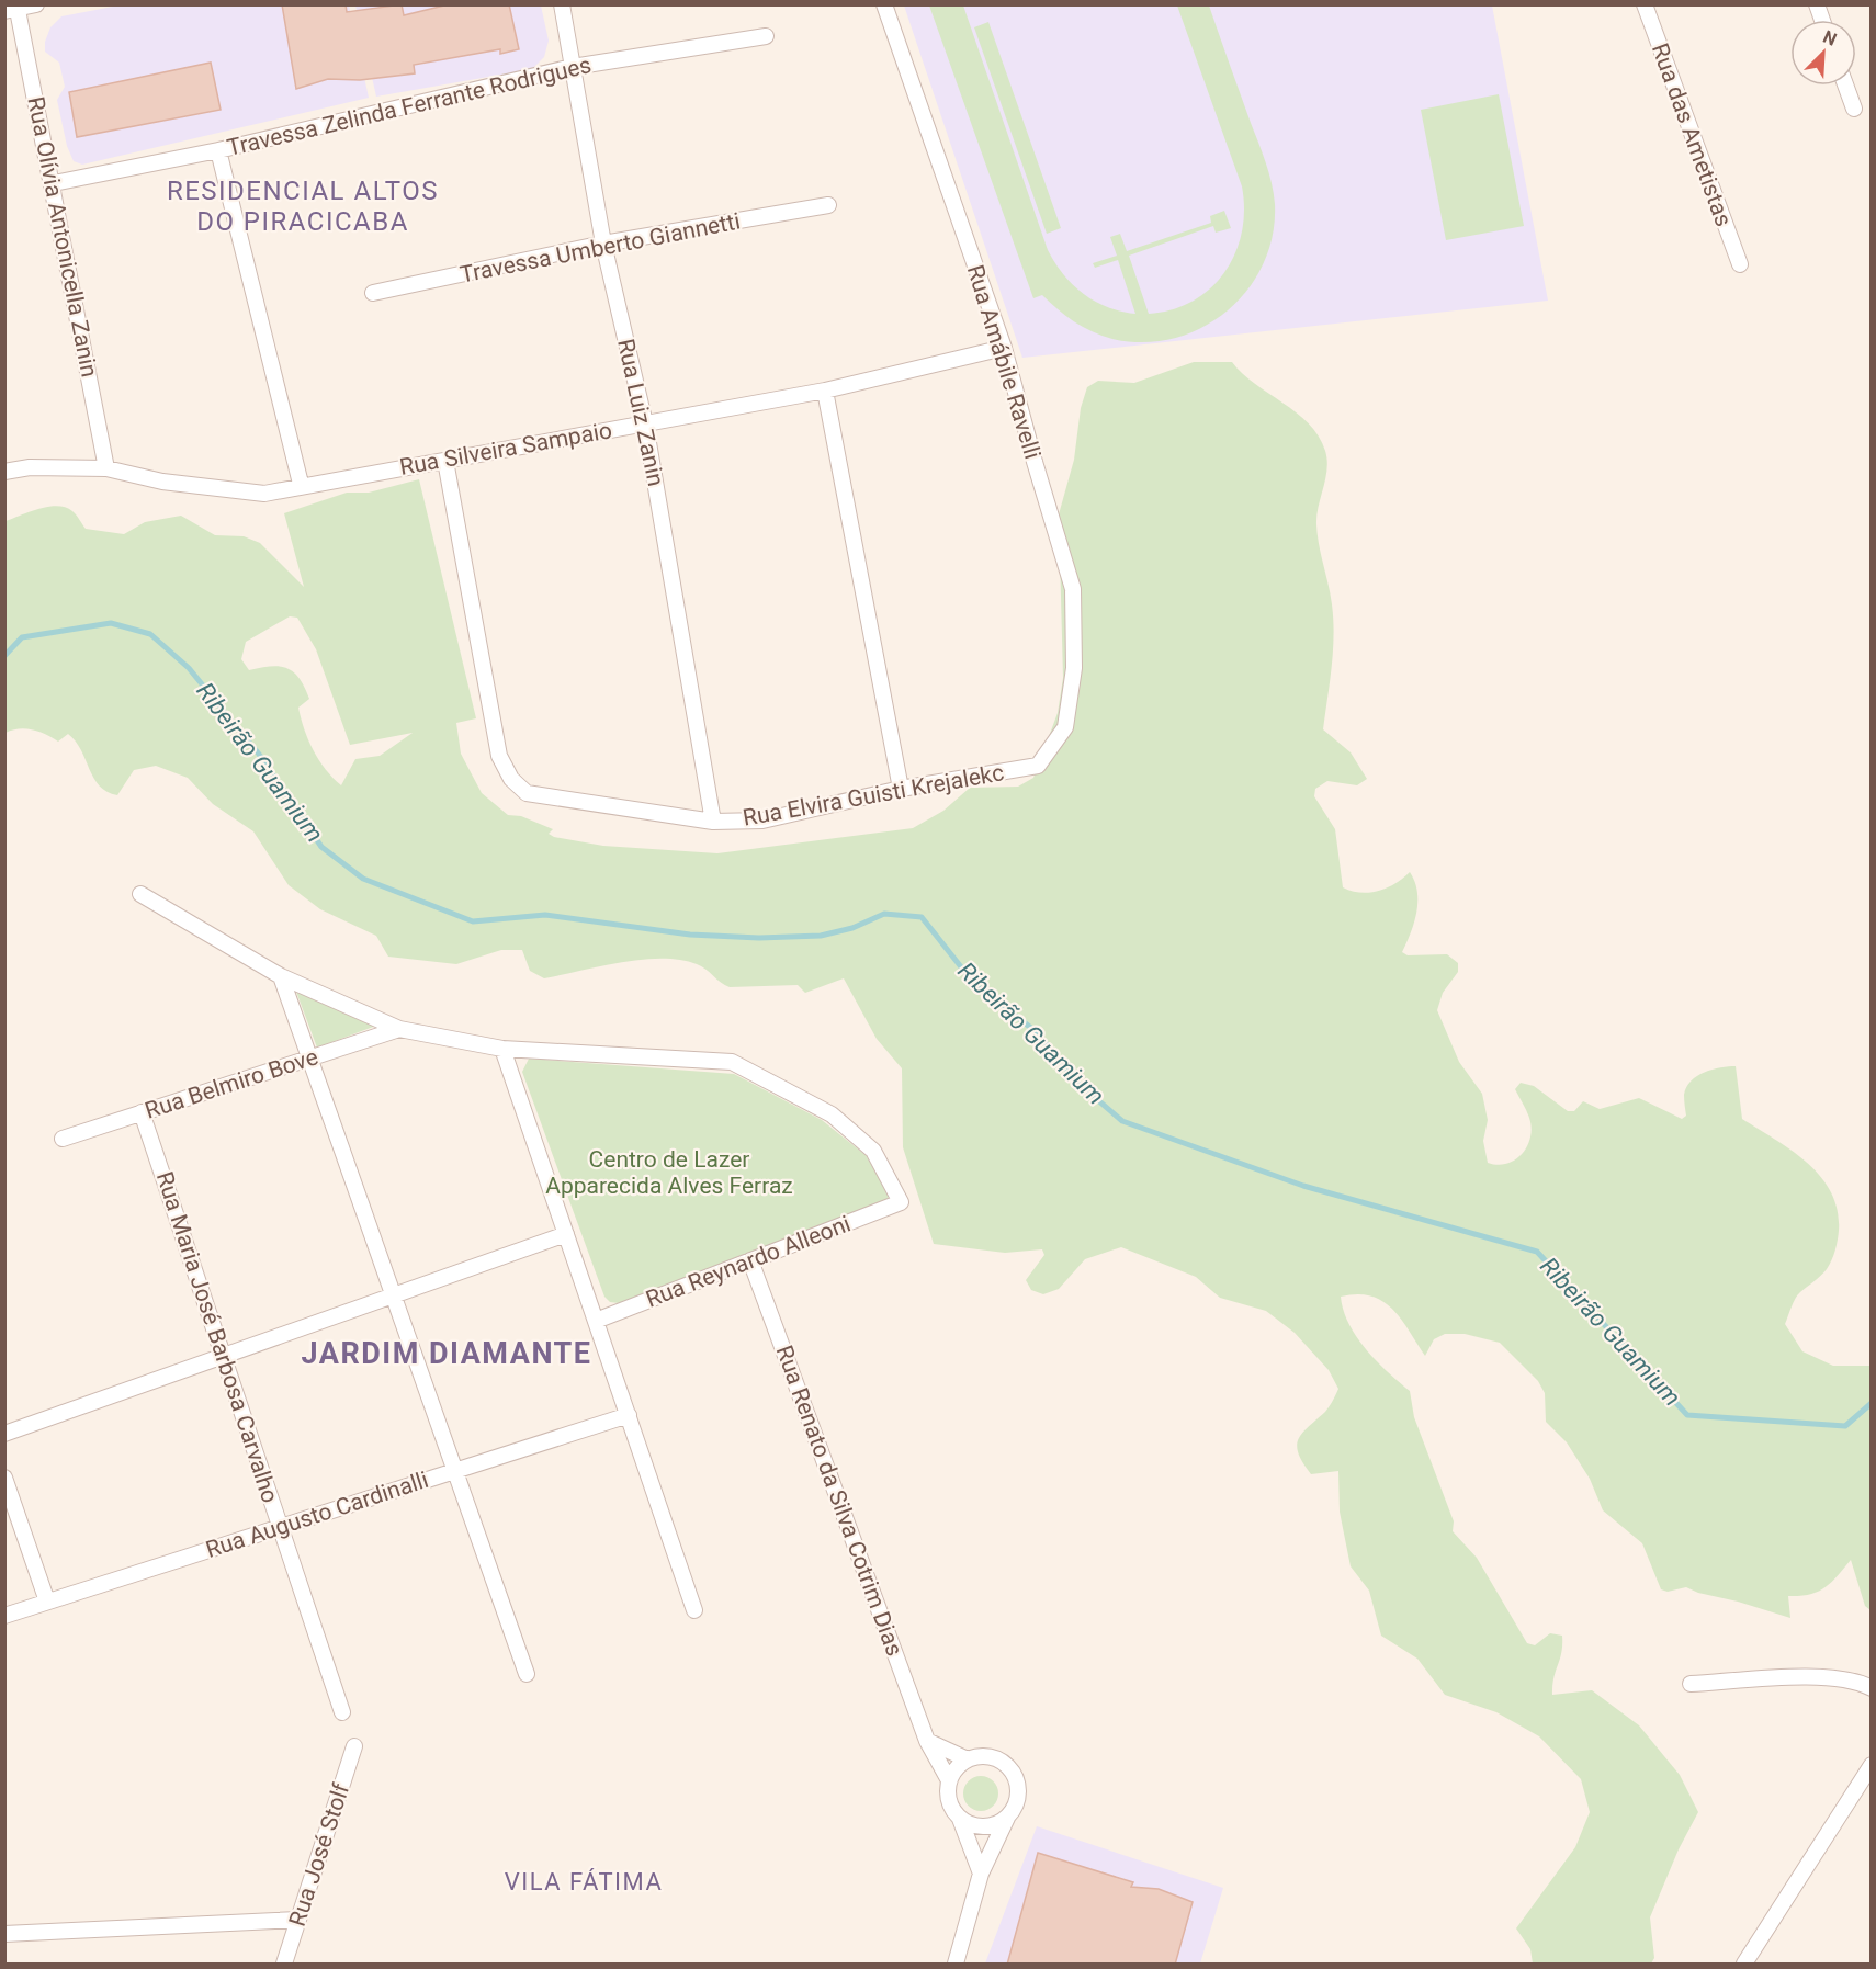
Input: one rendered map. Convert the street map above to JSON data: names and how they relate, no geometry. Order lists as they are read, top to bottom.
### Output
{
  "streets": {
    "street": [
      "Travessa Zelinda Ferrante Rodrigues",
      "Rua das Ametistas",
      "Rua Olívia Antonicella Zanin",
      "Travessa Umberto Giannetti",
      "Rua Amábile Ravelli",
      "Rua Luiz Zanin",
      "Rua Silveira Sampaio",
      "Rua Elvira Guisti Krejalekc",
      "Rua Belmiro Bove",
      "Rua Reynardo Alleoni",
      "Rua Maria José Barbosa Carvalho",
      "Rua Renato da Silva Cotrim Dias",
      "Rua Augusto Cardinalli",
      "Rua José Stolf"
    ]
  },
  "crossings": [
    ["Travessa Zelinda Ferrante Rodrigues", "Rua Olívia Antonicella Zanin"],
    ["Travessa Zelinda Ferrante Rodrigues", "Rua Luiz Zanin"],
    ["Rua Olívia Antonicella Zanin", "Rua Silveira Sampaio"],
    ["Travessa Umberto Giannetti", "Rua Luiz Zanin"],
    ["Rua Amábile Ravelli", "Rua Silveira Sampaio"],
    ["Rua Amábile Ravelli", "Rua Elvira Guisti Krejalekc"],
    ["Rua Luiz Zanin", "Rua Silveira Sampaio"],
    ["Rua Luiz Zanin", "Rua Elvira Guisti Krejalekc"],
    ["Rua Silveira Sampaio", "Rua Elvira Guisti Krejalekc"],
    ["Rua Belmiro Bove", "Rua Maria José Barbosa Carvalho"],
    ["Rua Reynardo Alleoni", "Rua Renato da Silva Cotrim Dias"],
    ["Rua Maria José Barbosa Carvalho", "Rua Augusto Cardinalli"]
  ],
  "districts": ["RESIDENCIAL ALTOS DO PIRACICABA", "JARDIM DIAMANTE", "VILA FÁTIMA"],
  "water": ["Ribeirão Guamium"],
  "parks": ["Centro de Lazer Apparecida Alves Ferraz"],
  "north": "top right"
}
